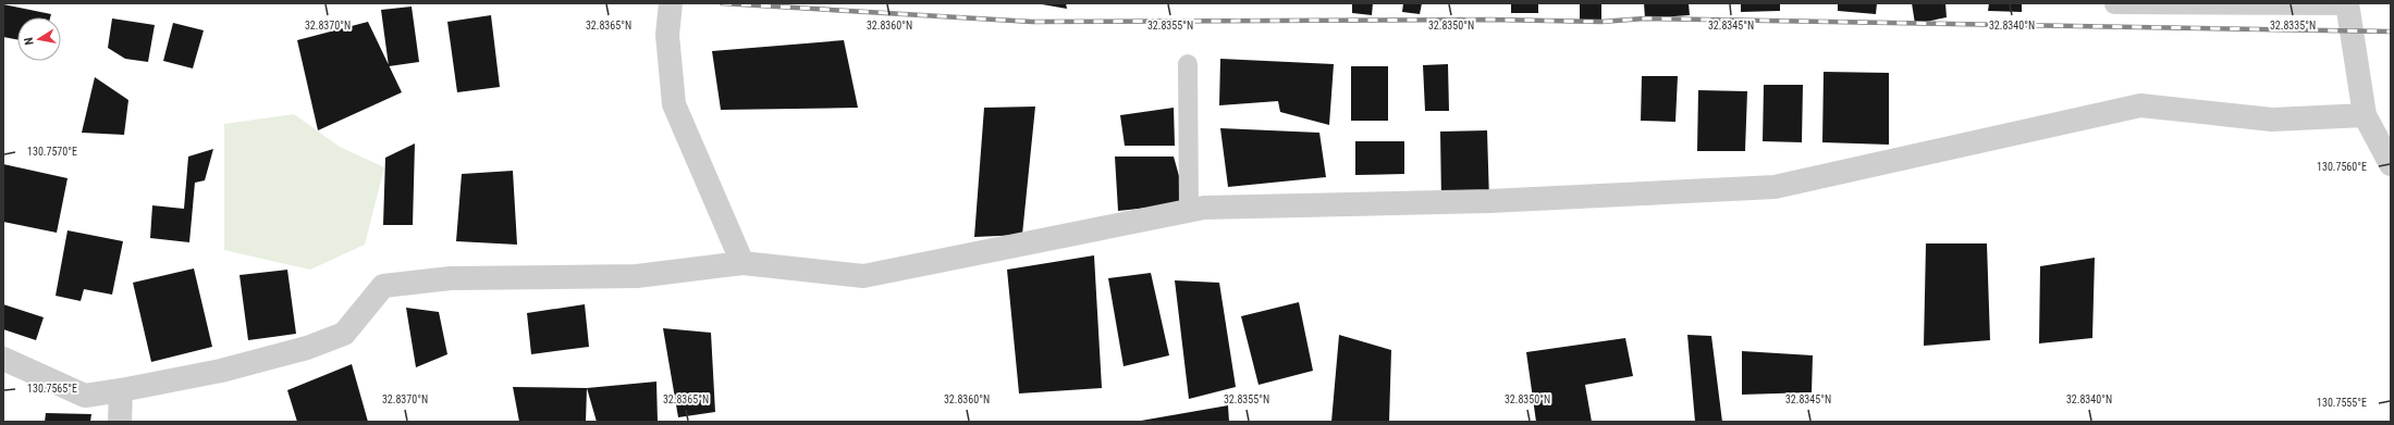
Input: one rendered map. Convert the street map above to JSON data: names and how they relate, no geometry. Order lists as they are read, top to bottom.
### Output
{
  "north": "left",
  "coordinates": [
    "32.8370°N",
    "32.8365°N",
    "32.8360°N",
    "32.8355°N",
    "32.8350°N",
    "32.8345°N",
    "32.8340°N",
    "32.8335°N",
    "130.7570°E",
    "130.7560°E",
    "130.7565°E",
    "130.7555°E"
  ]
}
